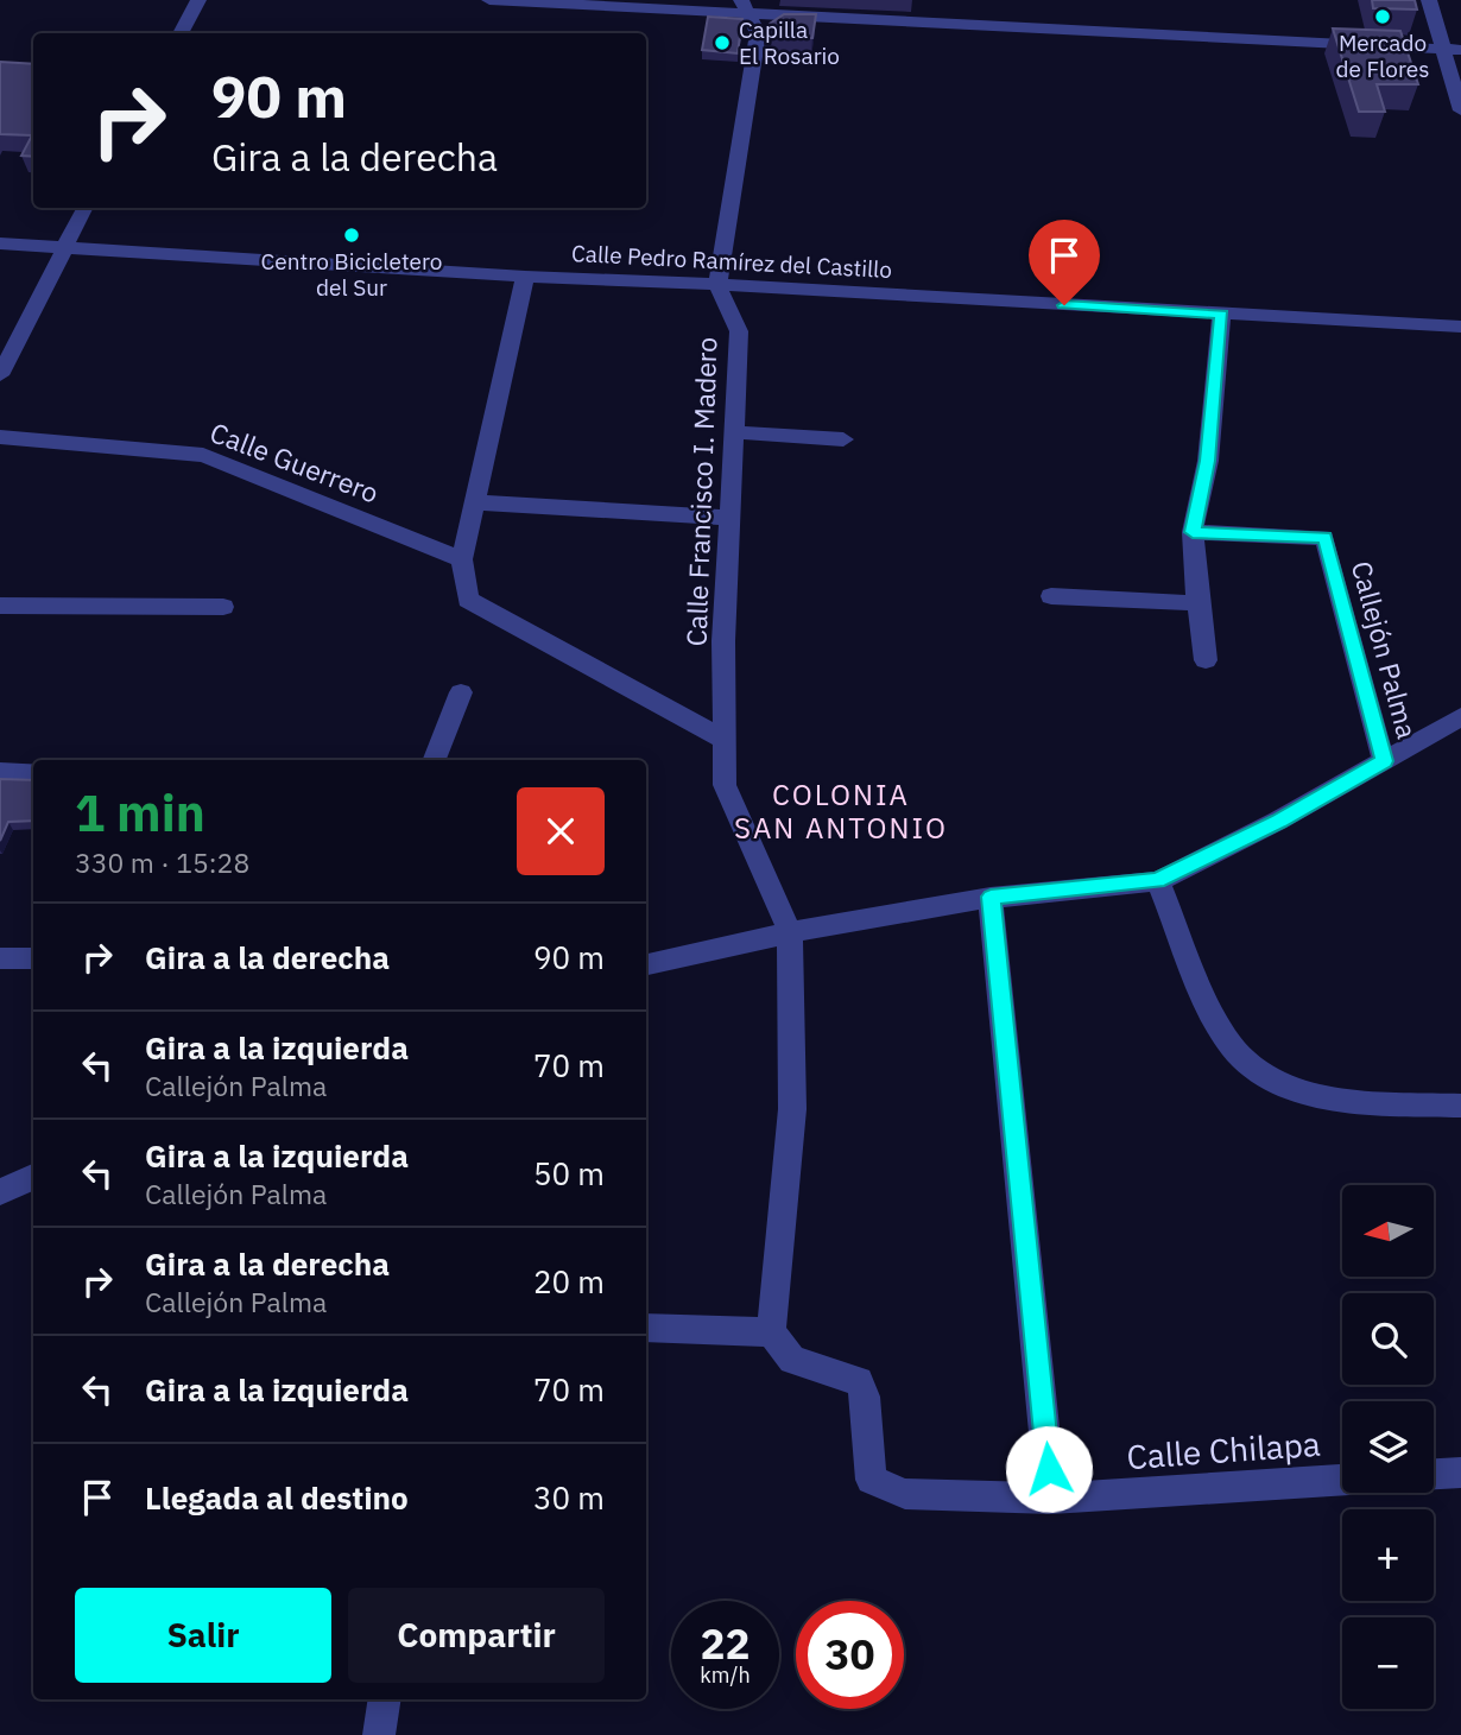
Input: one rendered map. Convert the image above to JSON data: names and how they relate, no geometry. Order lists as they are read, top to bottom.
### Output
{
  "streets": {
    "street": [
      "Calle Pedro Ramírez del Castillo",
      "Calle Guerrero",
      "Calle Francisco I. Madero",
      "Callejón Palma",
      "Calle Chilapa"
    ]
  },
  "crossings": [
    ["Calle Pedro Ramírez del Castillo", "Calle Francisco I. Madero"]
  ],
  "districts": ["COLONIA SAN ANTONIO"],
  "places": ["Mercado de Flores", "Capilla El Rosario", "Centro Bicicletero del Sur"],
  "north": "left",
  "page": {
    "turn": ["90 m", "Gira a la derecha"],
    "heading": ["1 min", "330 m · 15:28"],
    "list": [
      {
        "name": "Gira a la derecha",
        "value": "90 m"
      },
      {
        "name": "Gira a la izquierda",
        "note": "Callejón Palma",
        "value": "70 m"
      },
      {
        "name": "Gira a la izquierda",
        "note": "Callejón Palma",
        "value": "50 m"
      },
      {
        "name": "Gira a la derecha",
        "note": "Callejón Palma",
        "value": "20 m"
      },
      {
        "name": "Gira a la izquierda",
        "value": "70 m"
      },
      {
        "name": "Llegada al destino",
        "value": "30 m"
      }
    ],
    "map_buttons": ["+", "−"],
    "buttons": ["Salir", "Compartir"],
    "speed": "22 km/h",
    "limit": "30"
  }
}
